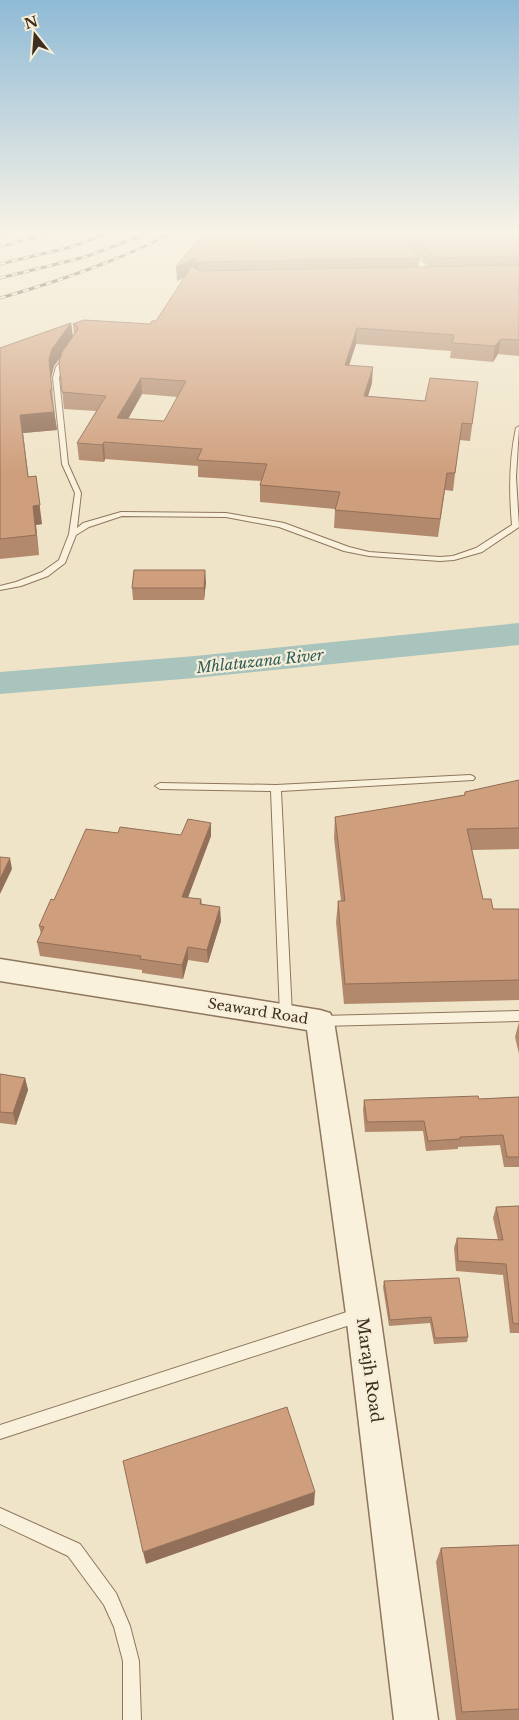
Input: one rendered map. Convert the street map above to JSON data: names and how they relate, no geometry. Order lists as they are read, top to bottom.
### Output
{
  "streets": {
    "street": ["Seaward Road", "Marajh Road"]
  },
  "crossings": [
    ["Seaward Road", "Marajh Road"]
  ],
  "water": ["Mhlatuzana River"],
  "north": "top"
}
